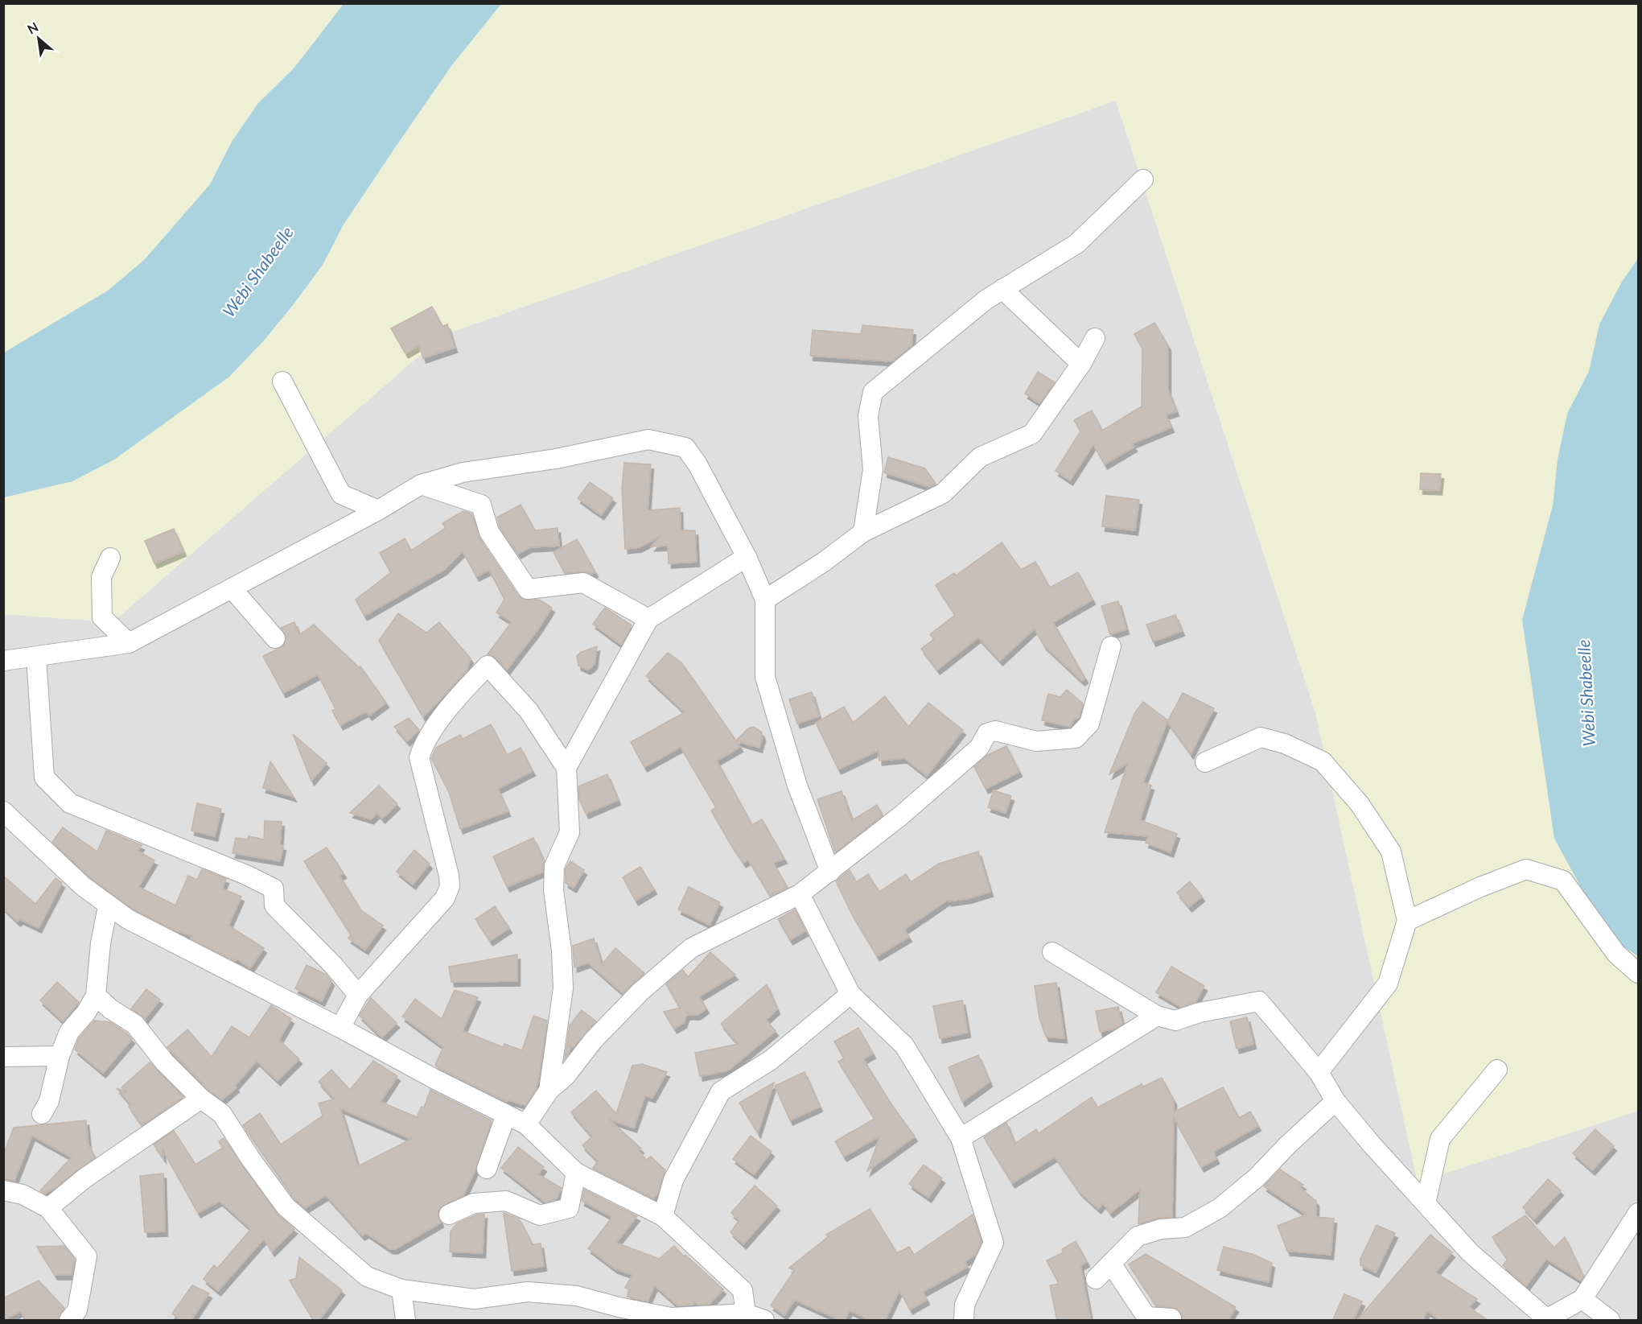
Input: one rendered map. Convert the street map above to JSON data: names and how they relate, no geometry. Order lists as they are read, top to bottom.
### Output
{
  "water": ["Webi Shabeelle"],
  "north": "top left"
}
